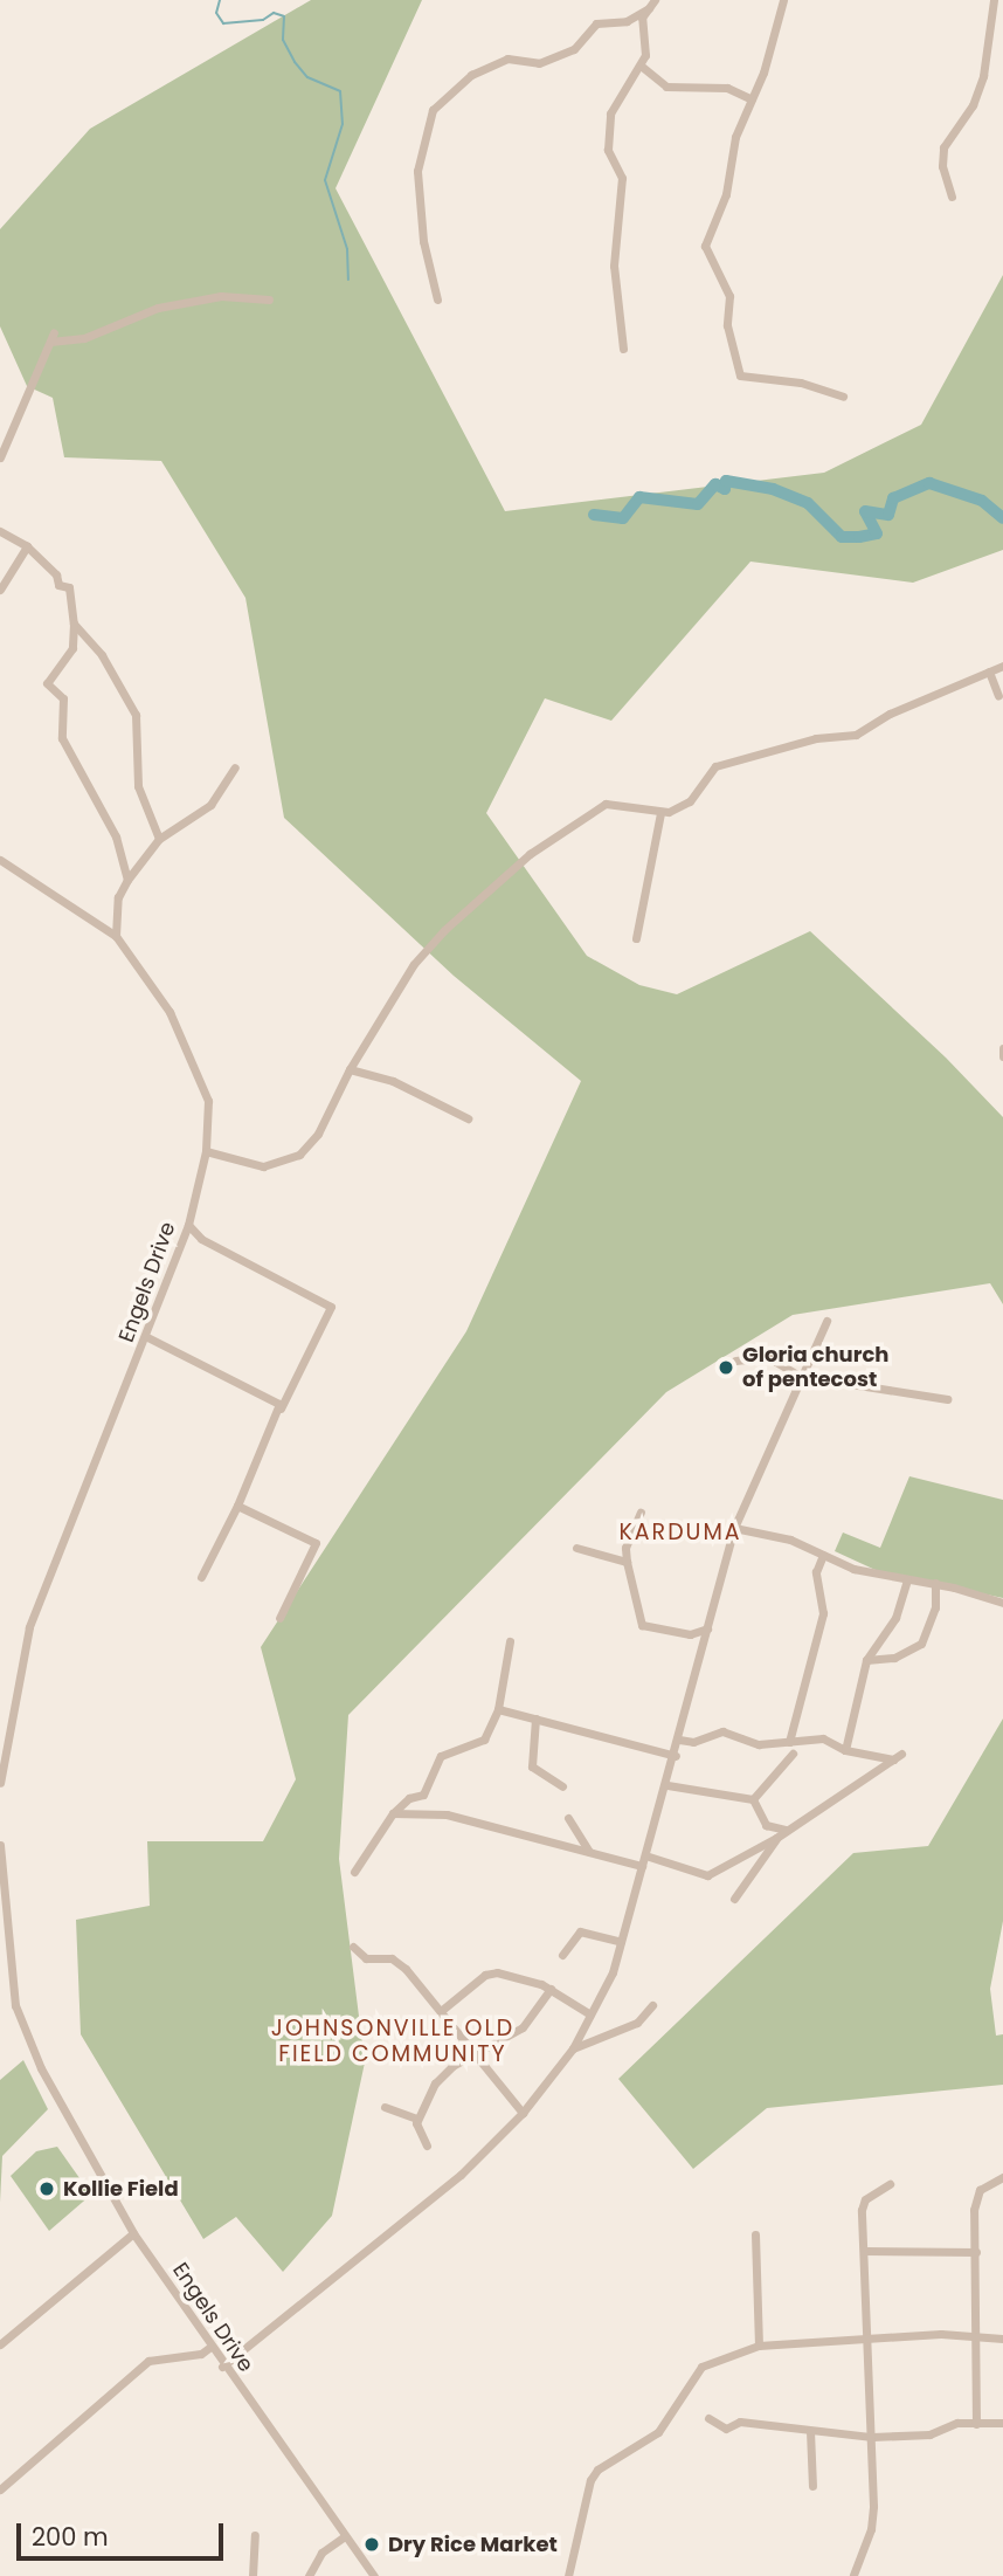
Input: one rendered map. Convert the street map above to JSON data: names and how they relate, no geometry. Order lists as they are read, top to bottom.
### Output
{
  "streets": {
    "street": ["Engels Drive"]
  },
  "districts": ["KARDUMA", "JOHNSONVILLE OLD FIELD COMMUNITY"],
  "places": ["Gloria church of pentecost", "Kollie Field", "Dry Rice Market"],
  "scale_bar": "200 m"
}
